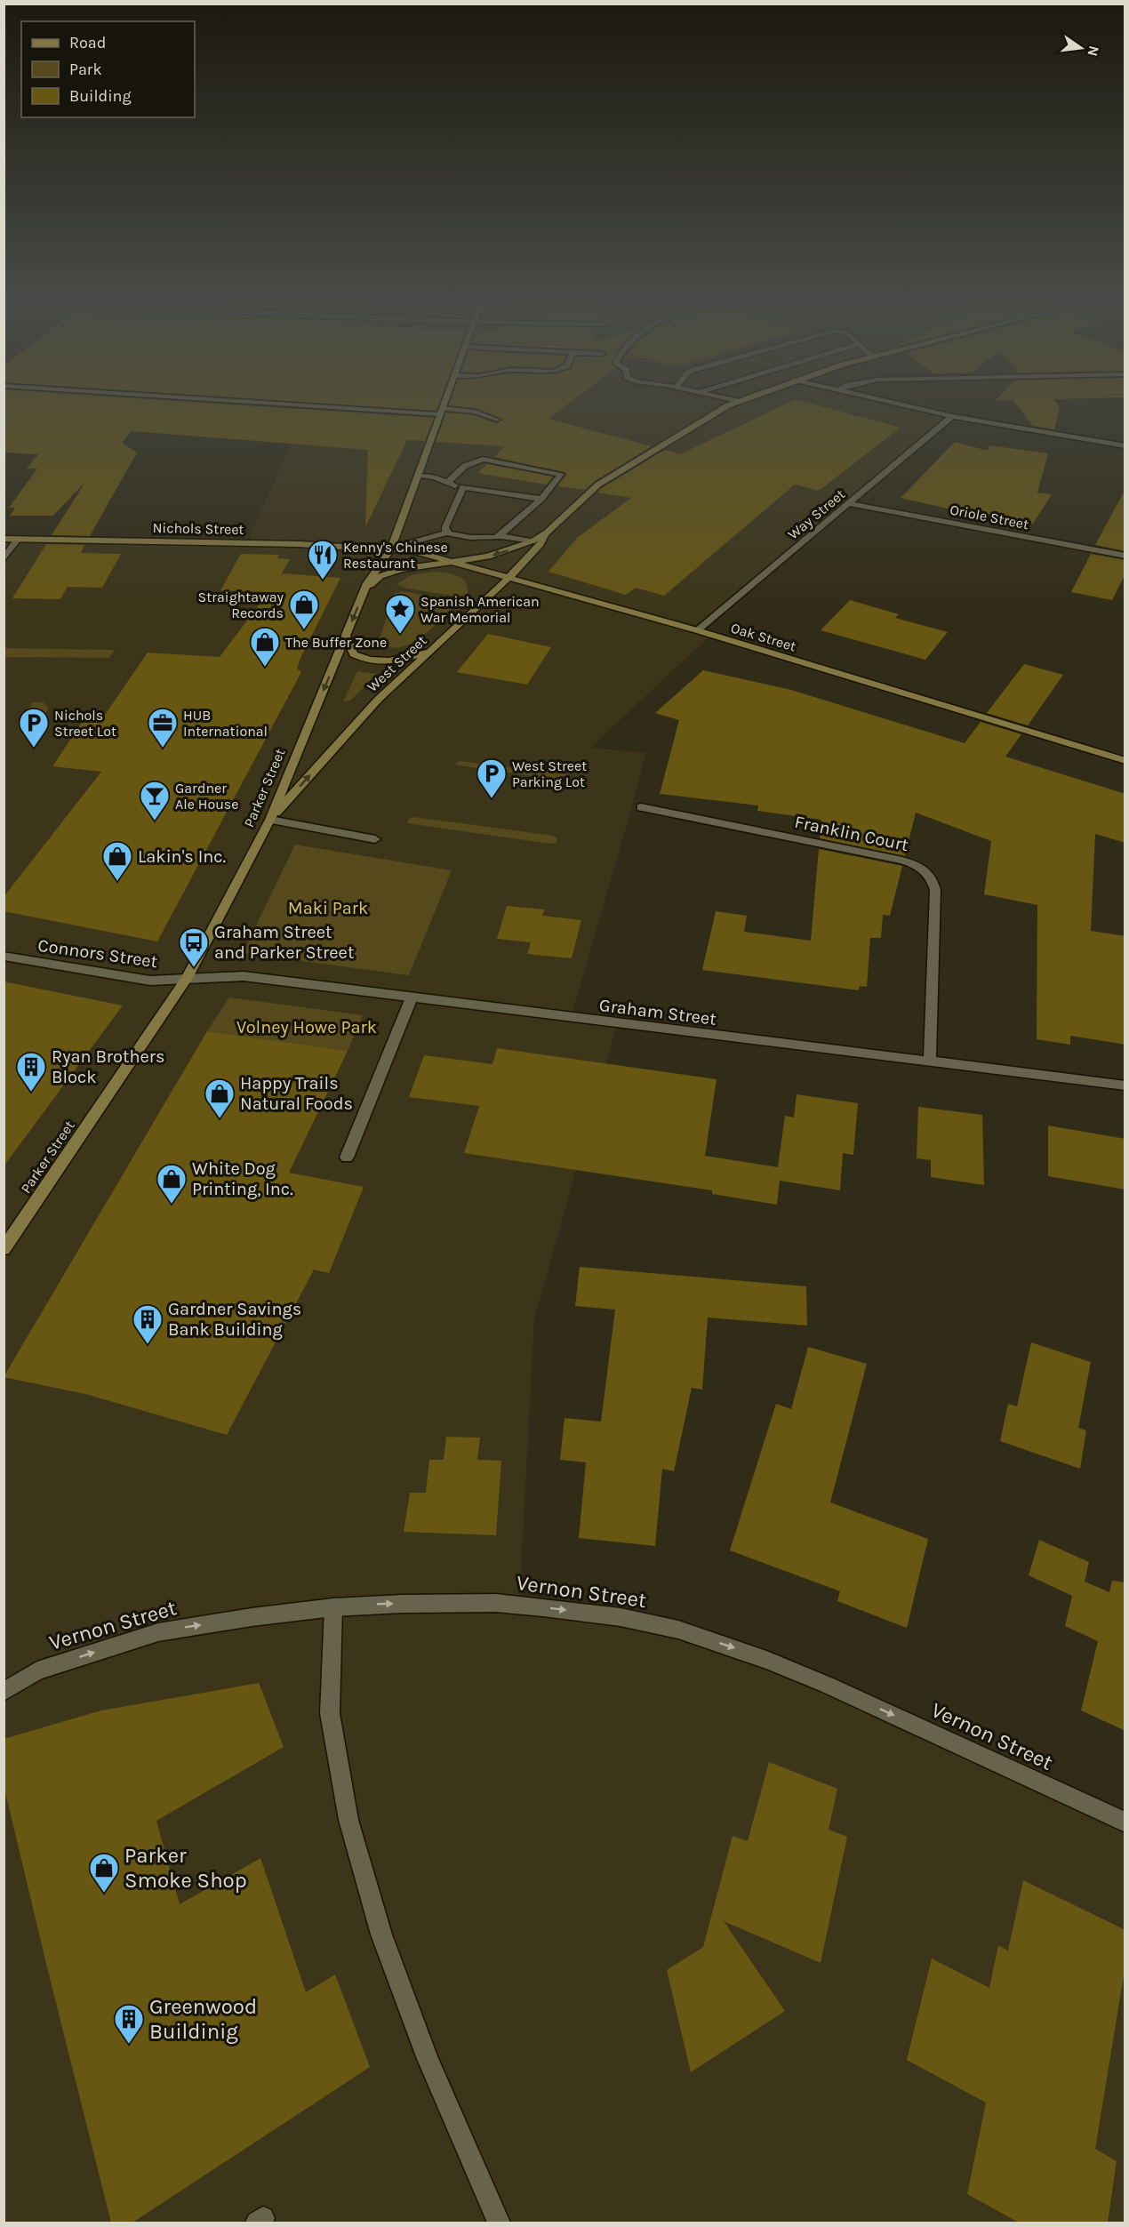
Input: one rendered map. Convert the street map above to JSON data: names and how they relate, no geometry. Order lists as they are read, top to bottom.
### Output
{
  "streets": {
    "main road": [
      "Nichols Street",
      "Oak Street",
      "West Street",
      "Parker Street"
    ],
    "street": [
      "Way Street",
      "Oriole Street",
      "Franklin Court",
      "Connors Street",
      "Graham Street",
      "Vernon Street"
    ]
  },
  "crossings": [
    ["Way Street", "Oriole Street"],
    ["Way Street", "Oak Street"],
    ["Nichols Street", "Oak Street"],
    ["Nichols Street", "Parker Street"],
    ["Oak Street", "West Street"],
    ["Oak Street", "Parker Street"],
    ["West Street", "Parker Street"],
    ["Parker Street", "Connors Street"],
    ["Parker Street", "Graham Street"],
    ["Franklin Court", "Graham Street"],
    ["Connors Street", "Graham Street"]
  ],
  "one_way": ["Vernon Street"],
  "parks": ["Maki Park", "Volney Howe Park"],
  "places": {
    "restaurant": ["Kenny's Chinese Restaurant"],
    "shop": [
      "Straightaway Records",
      "The Buffer Zone",
      "Lakin's Inc.",
      "Happy Trails Natural Foods",
      "White Dog Printing, Inc.",
      "Parker Smoke Shop"
    ],
    "place": ["Spanish American War Memorial"],
    "parking": ["Nichols Street Lot", "West Street Parking Lot"],
    "office": ["HUB International"],
    "bar": ["Gardner Ale House"],
    "bus stop": ["Graham Street and Parker Street"],
    "building": ["Ryan Brothers Block", "Gardner Savings Bank Building", "Greenwood Buildinig"]
  },
  "legend": ["Road", "Park", "Building"],
  "north": "right"
}
